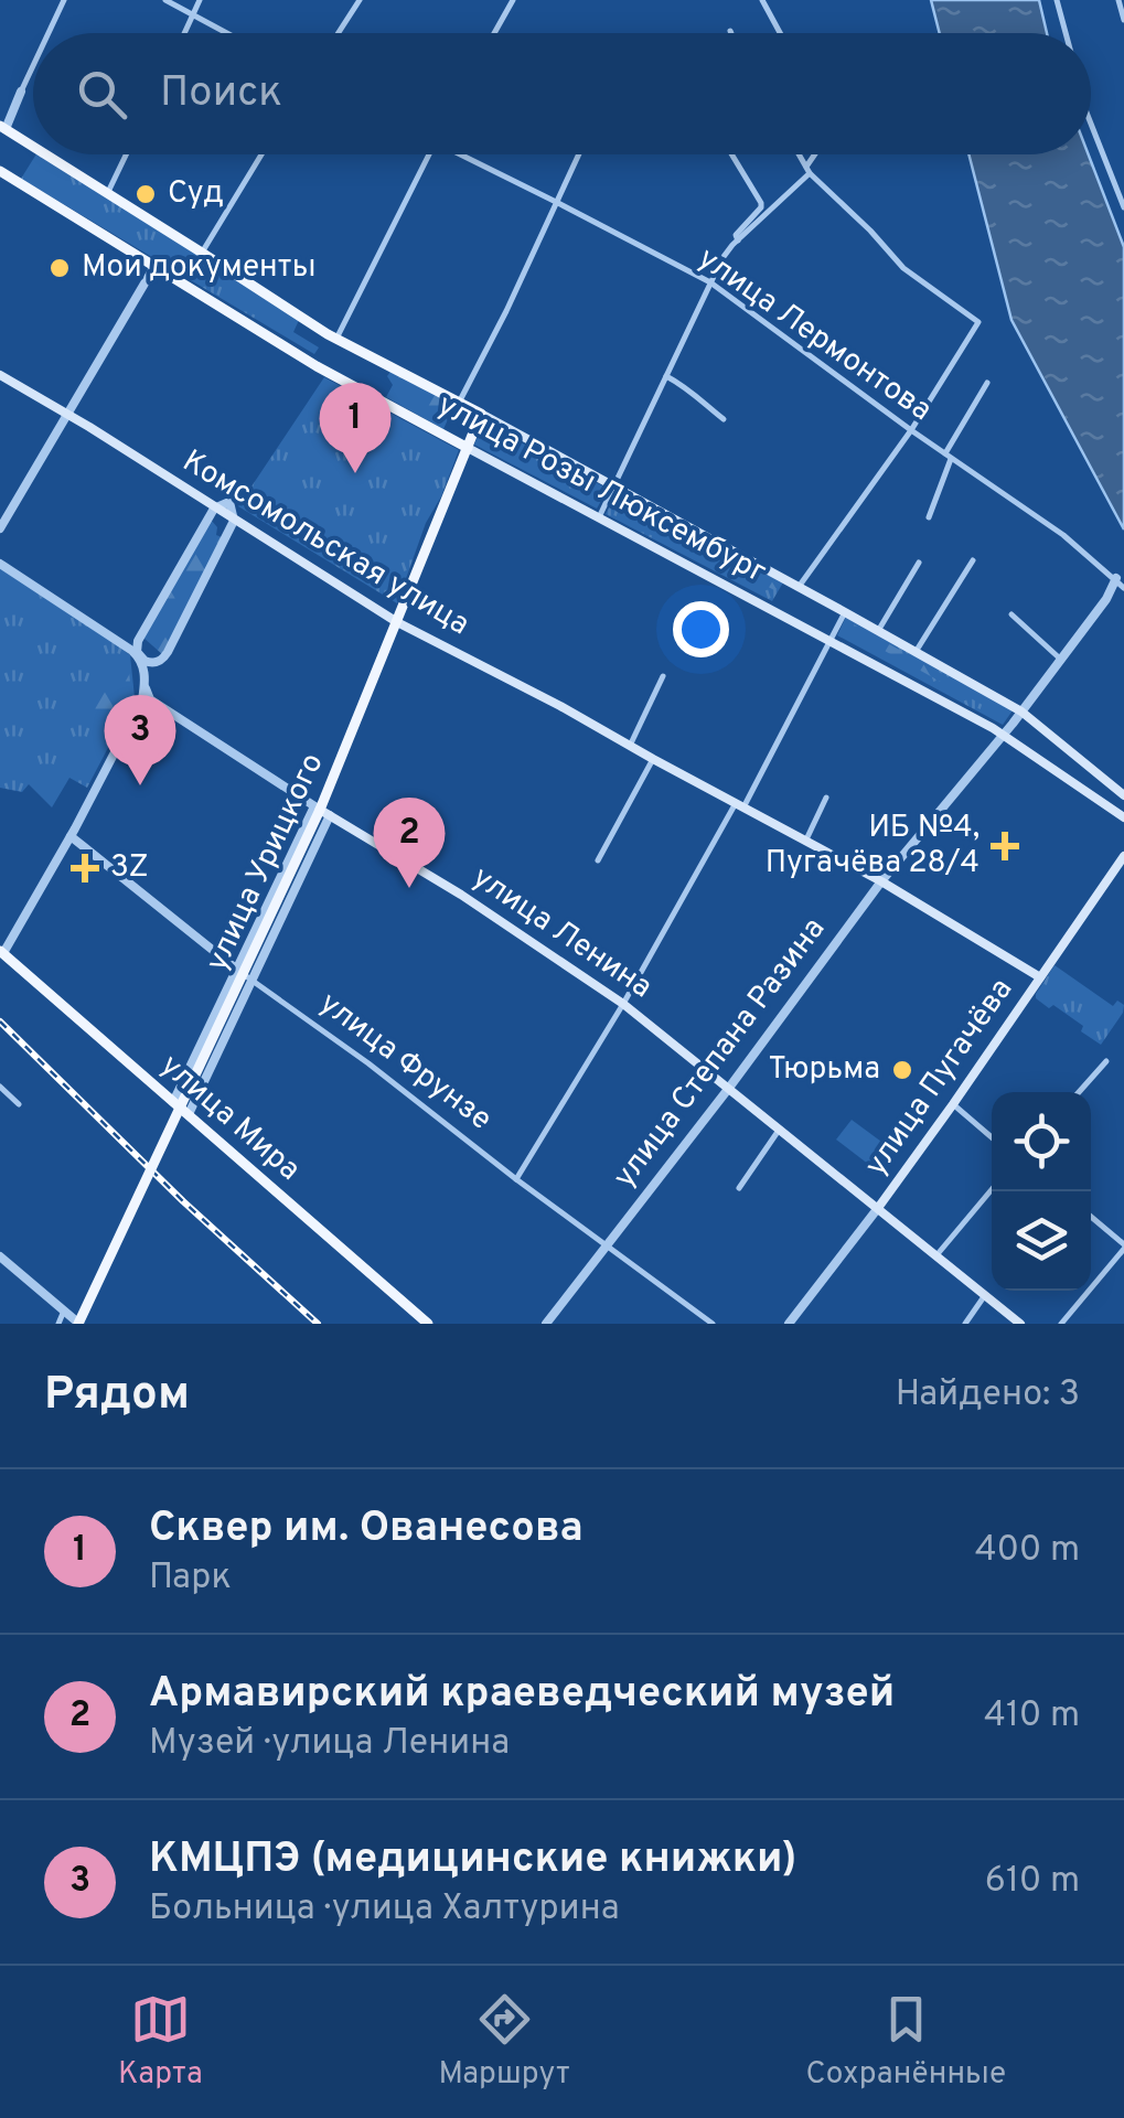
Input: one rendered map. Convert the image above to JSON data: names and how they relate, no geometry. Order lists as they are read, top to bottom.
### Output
{
  "streets": {
    "main road": [
      "улица Розы Люксембург",
      "Комсомольская улица",
      "улица Урицкого",
      "улица Ленина",
      "улица Пугачёва",
      "улица Мира"
    ],
    "street": ["улица Лермонтова", "улица Степана Разина", "улица Фрунзе"]
  },
  "crossings": [
    ["улица Лермонтова", "улица Степана Разина"],
    ["улица Розы Люксембург", "улица Урицкого"],
    ["улица Розы Люксембург", "улица Степана Разина"],
    ["Комсомольская улица", "улица Урицкого"],
    ["Комсомольская улица", "улица Степана Разина"],
    ["Комсомольская улица", "улица Пугачёва"],
    ["улица Урицкого", "улица Ленина"],
    ["улица Урицкого", "улица Фрунзе"],
    ["улица Урицкого", "улица Мира"],
    ["улица Ленина", "улица Степана Разина"],
    ["улица Ленина", "улица Пугачёва"],
    ["улица Степана Разина", "улица Фрунзе"]
  ],
  "places": {
    "other": ["Суд", "Мои документы", "Тюрьма"],
    "health": ["ИБ №4, Пугачёва 28/4", "3Z"]
  },
  "page": {
    "search": "Поиск",
    "pins": ["1", "3", "2"],
    "heading": ["Рядом", "Найдено: 3"],
    "list": [
      {
        "mark": "1",
        "name": "Сквер им. Ованесова",
        "note": "Парк",
        "value": "400 m"
      },
      {
        "mark": "2",
        "name": "Армавирский краеведческий музей",
        "note": "Музей · улица Ленина",
        "value": "410 m"
      },
      {
        "mark": "3",
        "name": "КМЦПЭ (медицинские книжки)",
        "note": "Больница · улица Халтурина",
        "value": "610 m"
      }
    ],
    "nav": ["Карта", "Маршрут", "Сохранённые"]
  }
}
